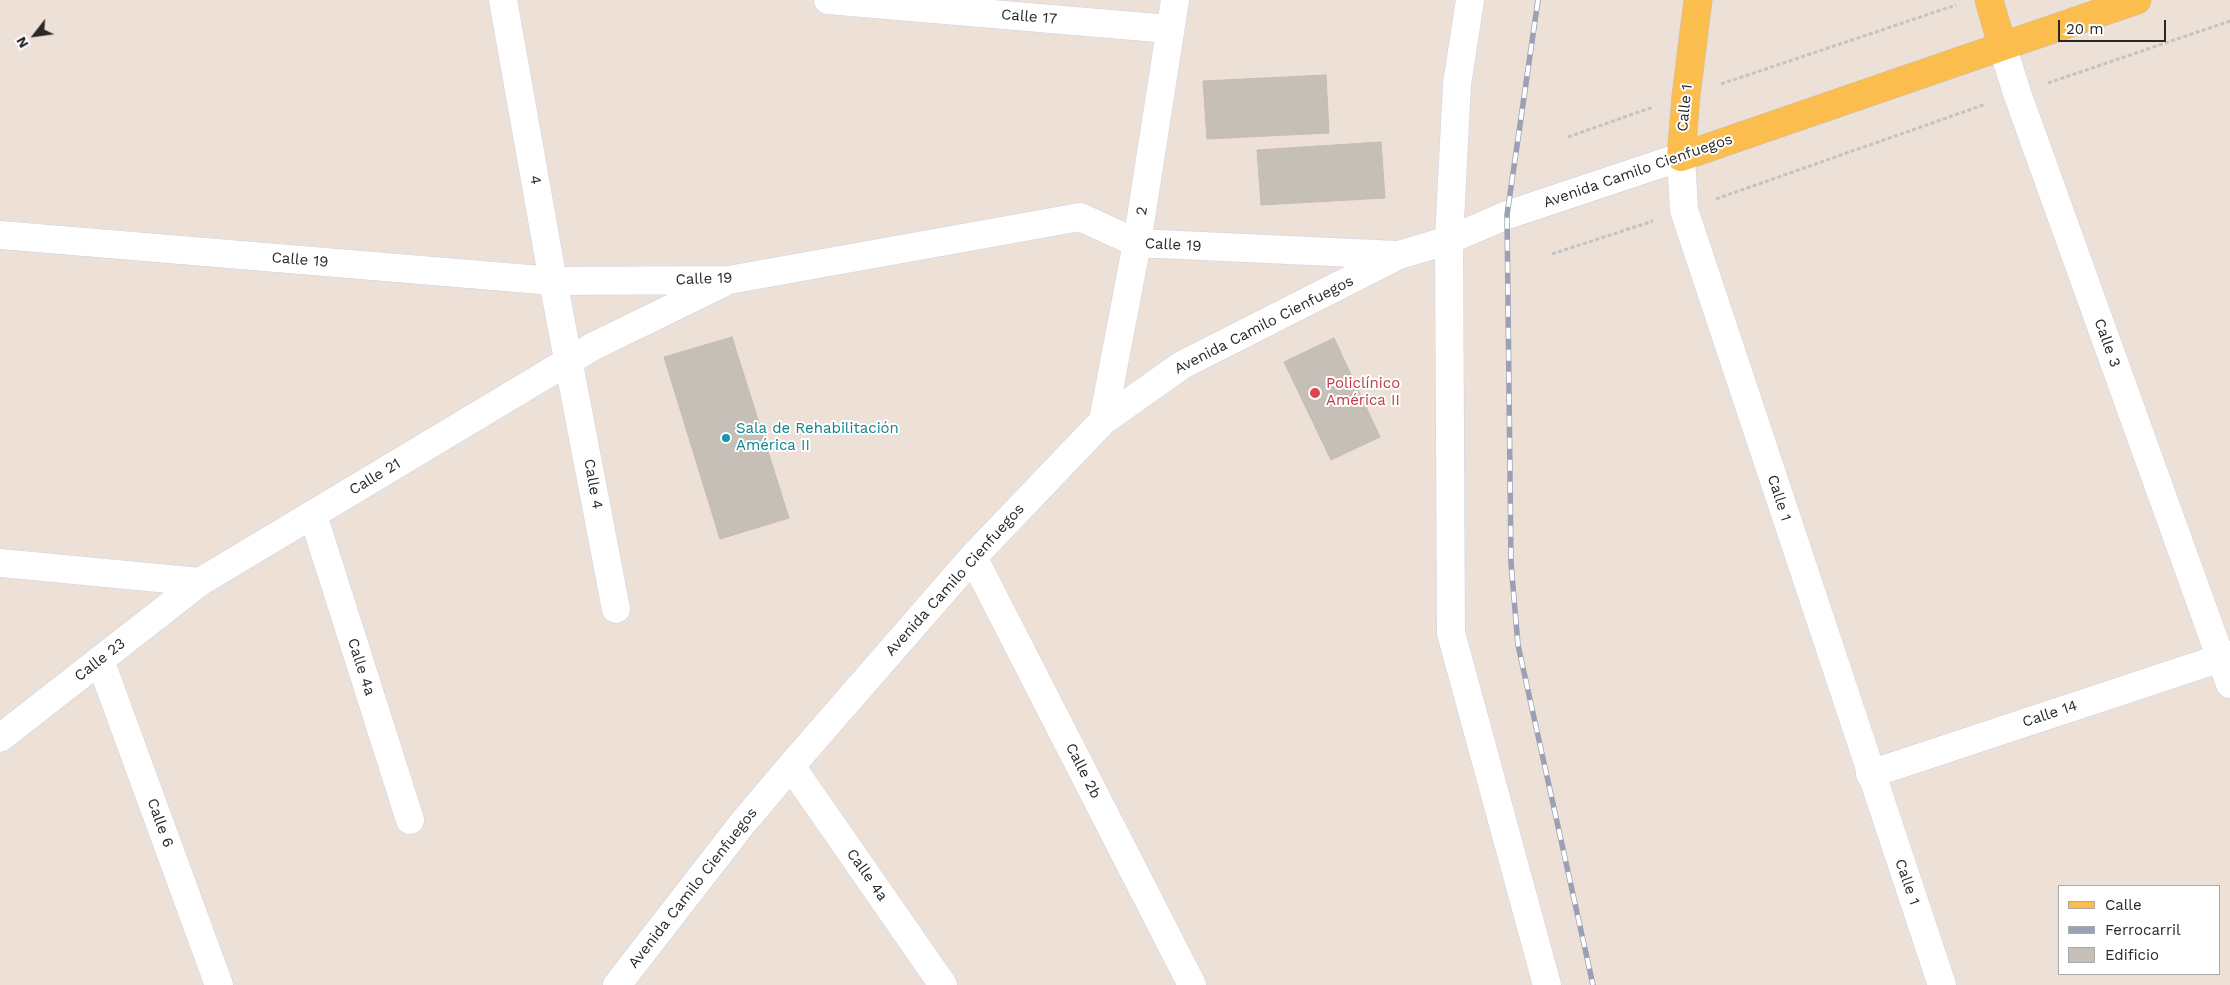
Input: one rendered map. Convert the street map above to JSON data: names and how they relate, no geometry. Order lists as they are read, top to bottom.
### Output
{
  "streets": {
    "main road": ["Calle 1", "Avenida Camilo Cienfuegos", "Calle 3"],
    "street": [
      "Calle 17",
      "4",
      "2",
      "Calle 19",
      "Calle 21",
      "Calle 4",
      "Calle 23",
      "Calle 4a",
      "Calle 14",
      "Calle 2b",
      "Calle 6"
    ]
  },
  "crossings": [
    ["Calle 17", "2"],
    ["Calle 1", "Avenida Camilo Cienfuegos"],
    ["Calle 1", "Calle 14"],
    ["Avenida Camilo Cienfuegos", "2"],
    ["Avenida Camilo Cienfuegos", "Calle 19"],
    ["Avenida Camilo Cienfuegos", "Calle 3"],
    ["Avenida Camilo Cienfuegos", "Calle 4a"],
    ["Avenida Camilo Cienfuegos", "Calle 2b"],
    ["4", "Calle 19"],
    ["4", "Calle 21"],
    ["4", "Calle 4"],
    ["2", "Calle 19"],
    ["Calle 19", "Calle 21"],
    ["Calle 3", "Calle 14"],
    ["Calle 21", "Calle 4"],
    ["Calle 21", "Calle 23"],
    ["Calle 21", "Calle 4a"],
    ["Calle 23", "Calle 6"]
  ],
  "places": ["Policlínico América II", "Sala de Rehabilitación América II"],
  "legend": ["Calle", "Ferrocarril", "Edificio"],
  "scale_bar": "20 m",
  "north": "bottom left"
}
